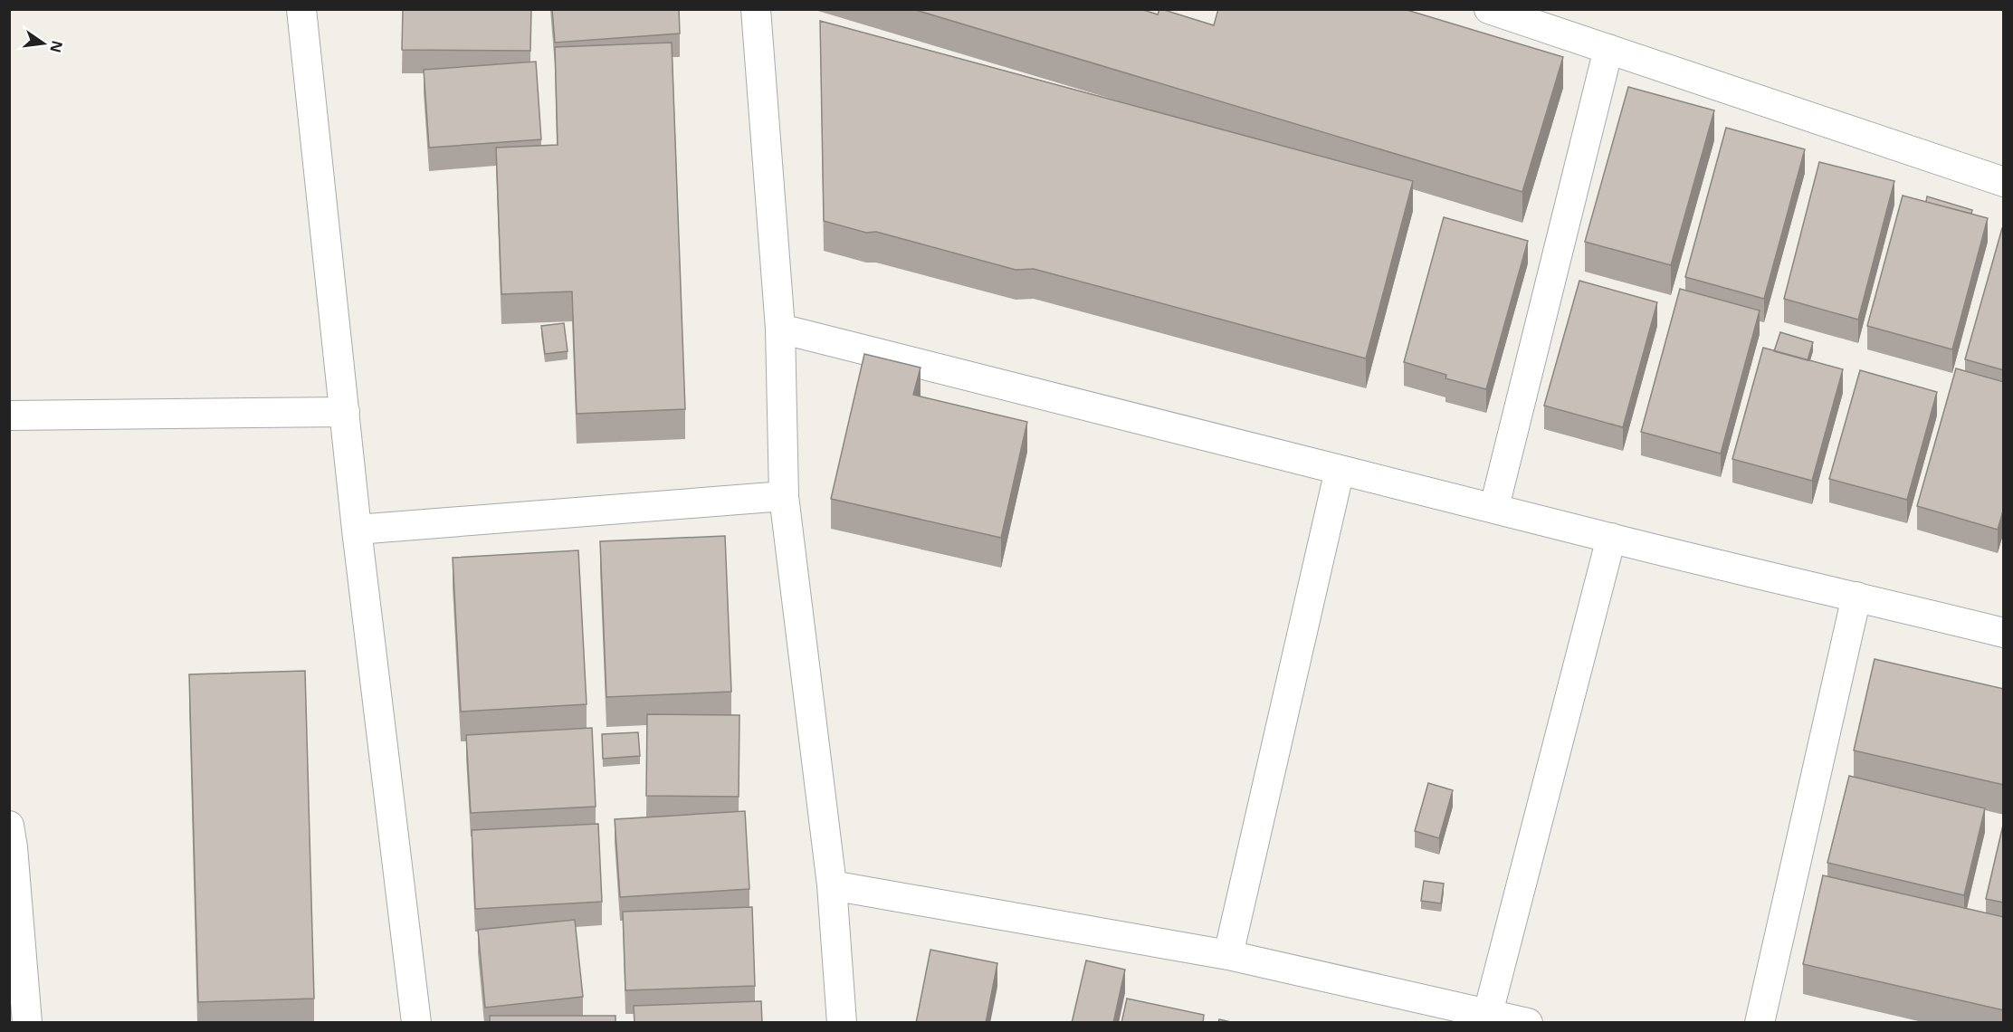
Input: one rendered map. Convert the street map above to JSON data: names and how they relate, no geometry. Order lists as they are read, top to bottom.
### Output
{
  "north": "right"
}
